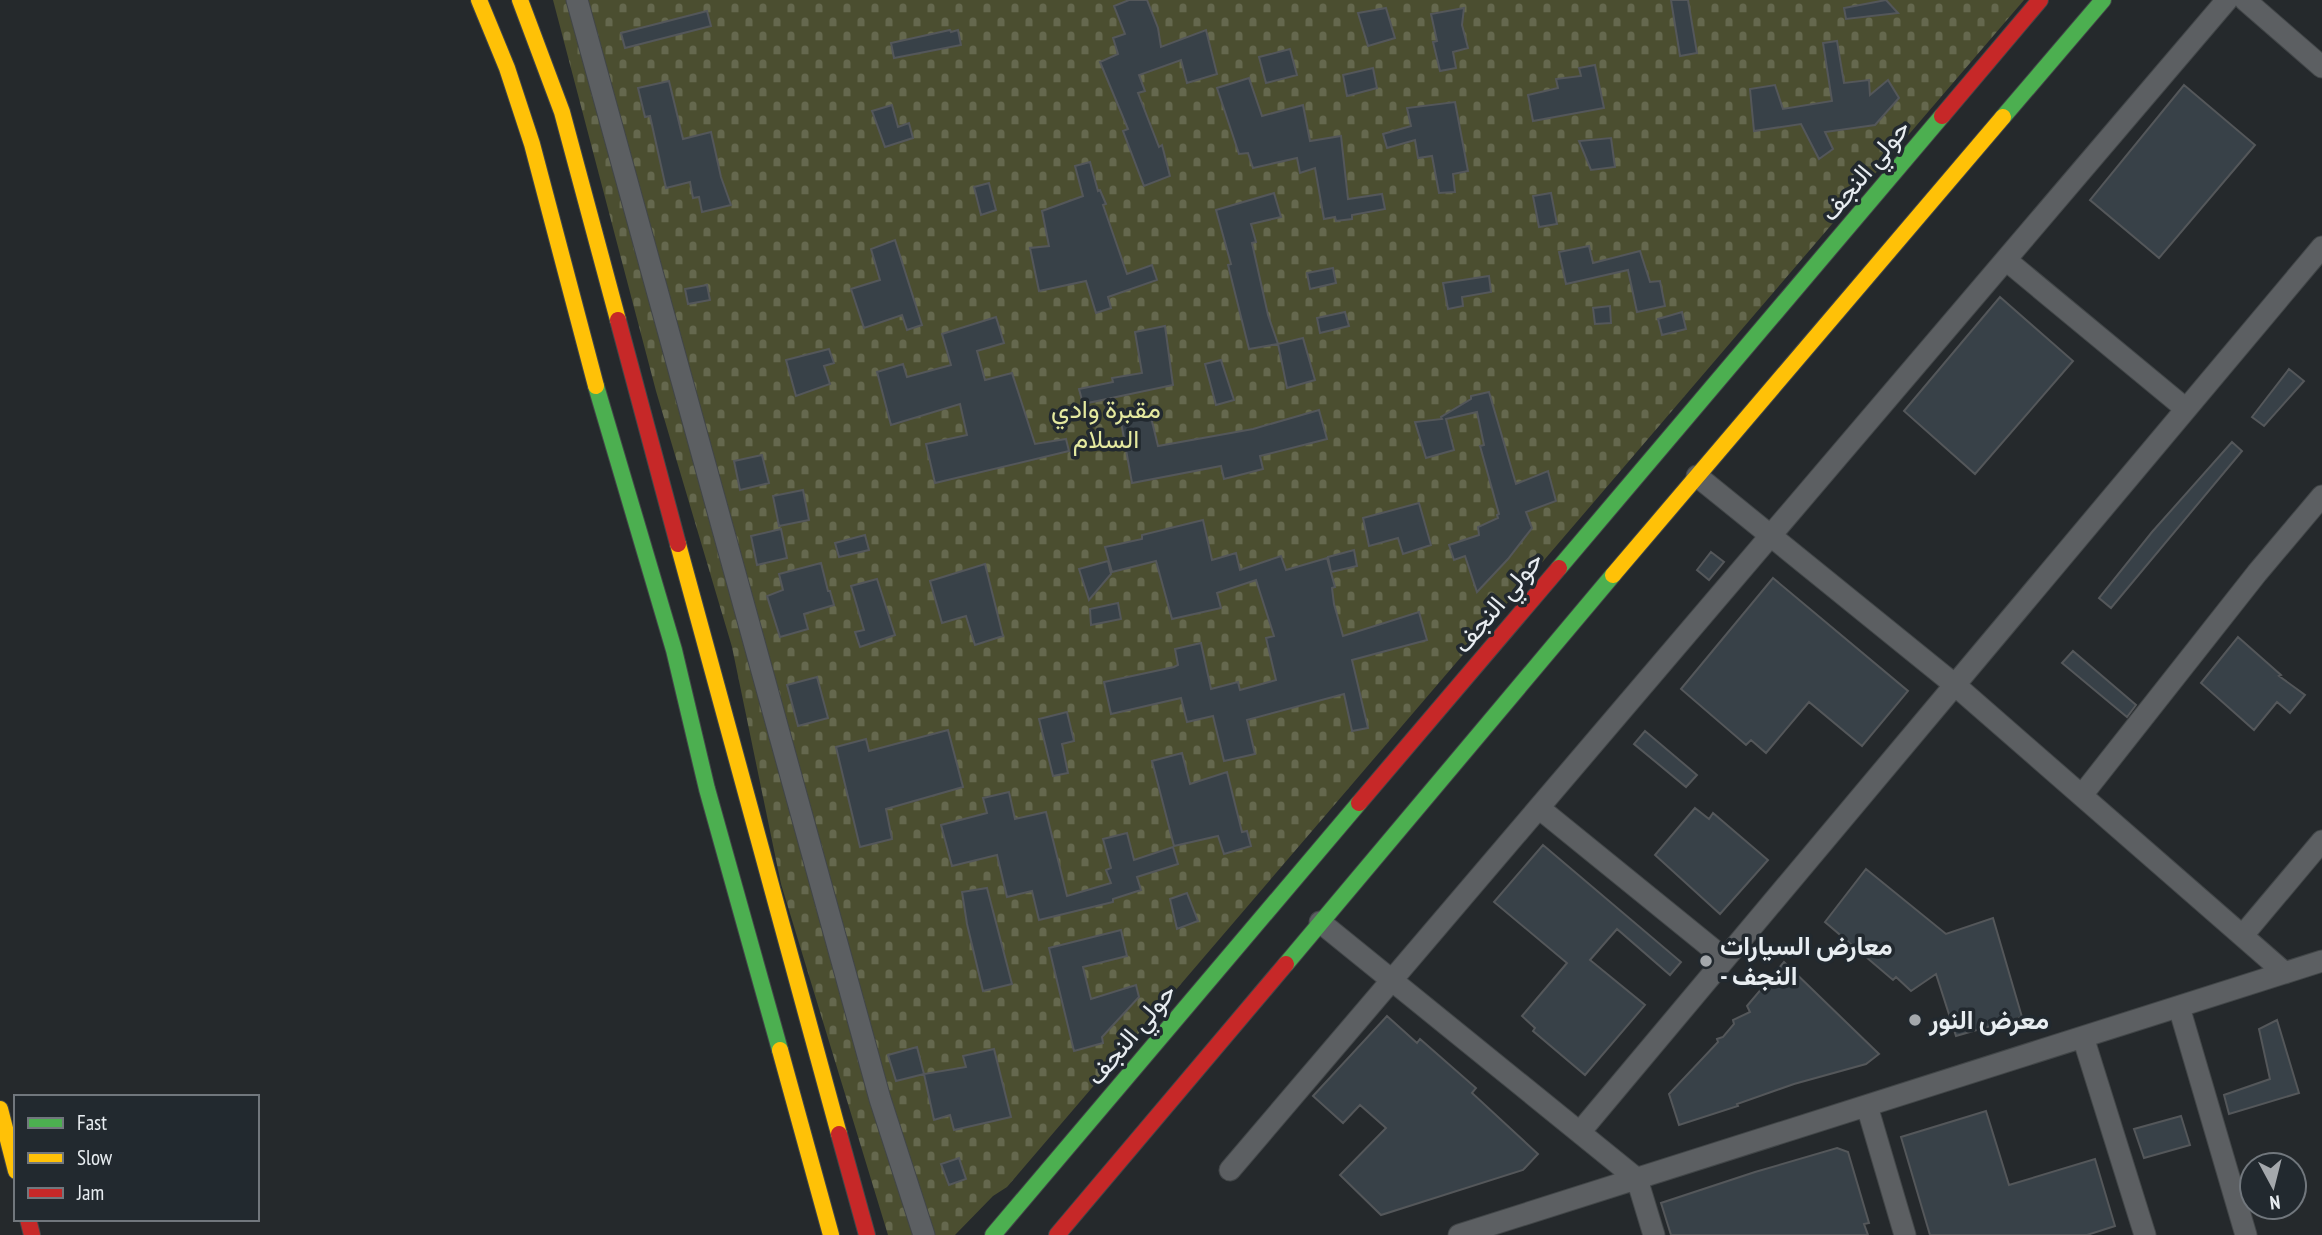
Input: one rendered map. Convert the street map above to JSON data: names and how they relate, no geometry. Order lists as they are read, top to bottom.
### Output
{
  "streets": {
    "main road": ["حولي النجف"]
  },
  "parks": ["مقبرة وادي السلام"],
  "places": ["معارض السيارات - النجف", "معرض النور"],
  "legend": ["Fast", "Slow", "Jam"],
  "north": "bottom"
}
